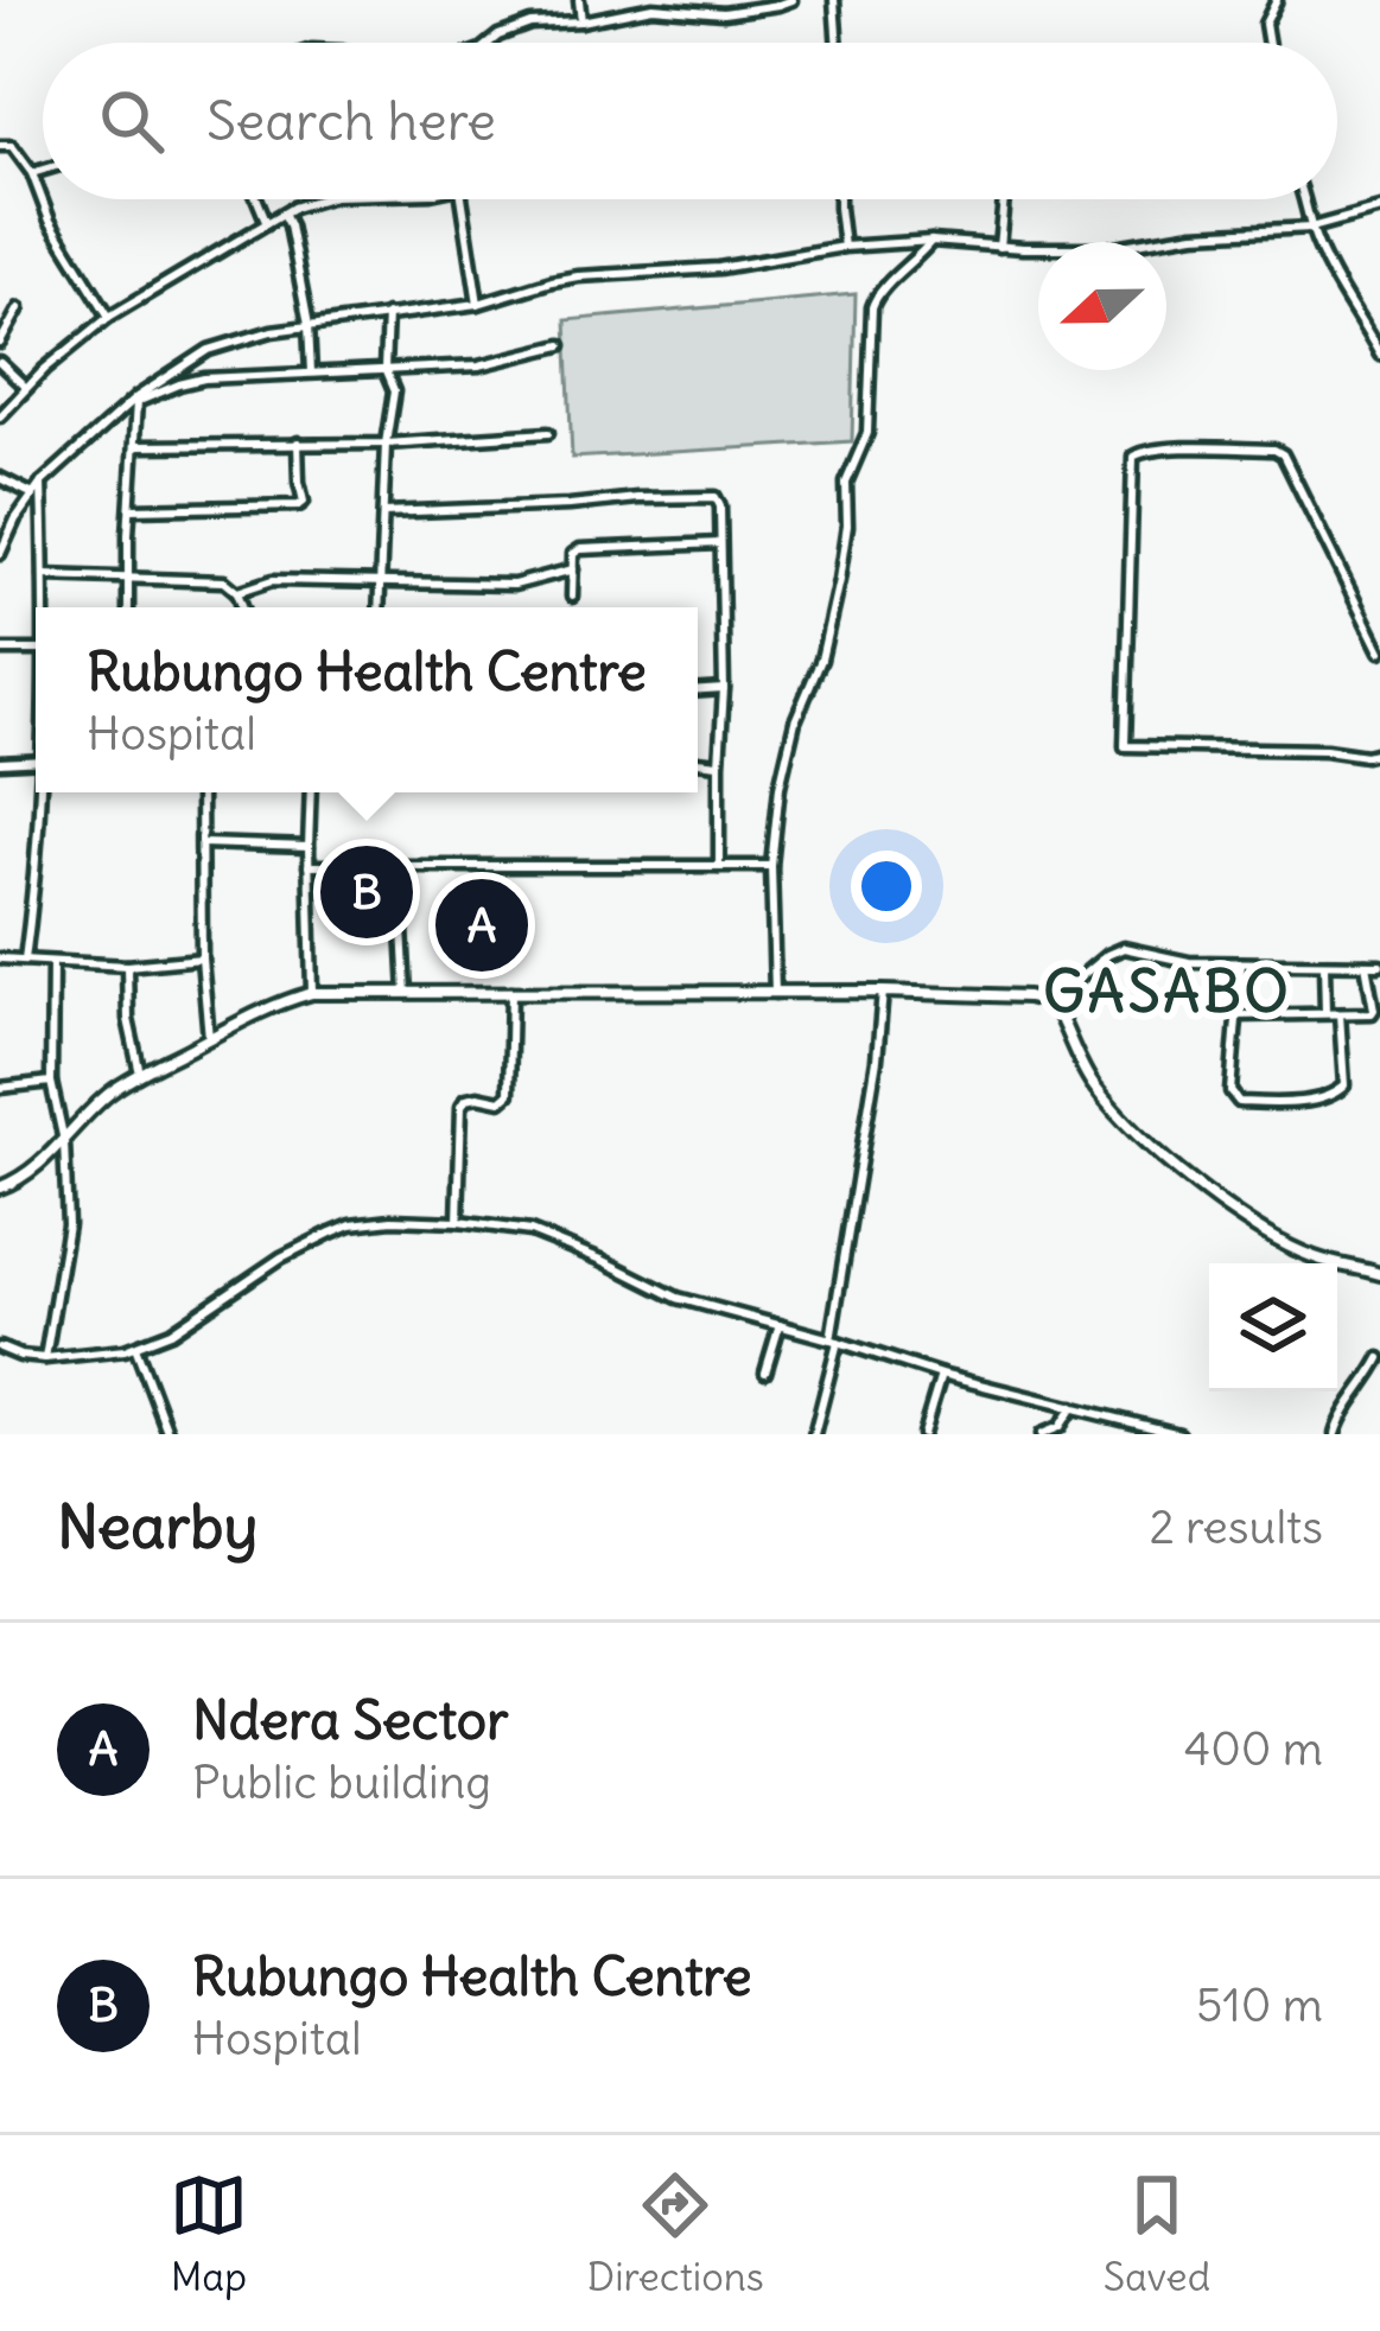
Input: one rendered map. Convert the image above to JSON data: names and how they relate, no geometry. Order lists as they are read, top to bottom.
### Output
{
  "districts": ["GASABO"],
  "north": "left",
  "page": {
    "search": "Search here",
    "popup": ["Rubungo Health Centre", "Hospital"],
    "pins": ["B", "A"],
    "heading": ["Nearby", "2 results"],
    "list": [
      {
        "mark": "A",
        "name": "Ndera Sector",
        "note": "Public building",
        "value": "400 m"
      },
      {
        "mark": "B",
        "name": "Rubungo Health Centre",
        "note": "Hospital",
        "value": "510 m"
      }
    ],
    "nav": ["Map", "Directions", "Saved"]
  }
}
